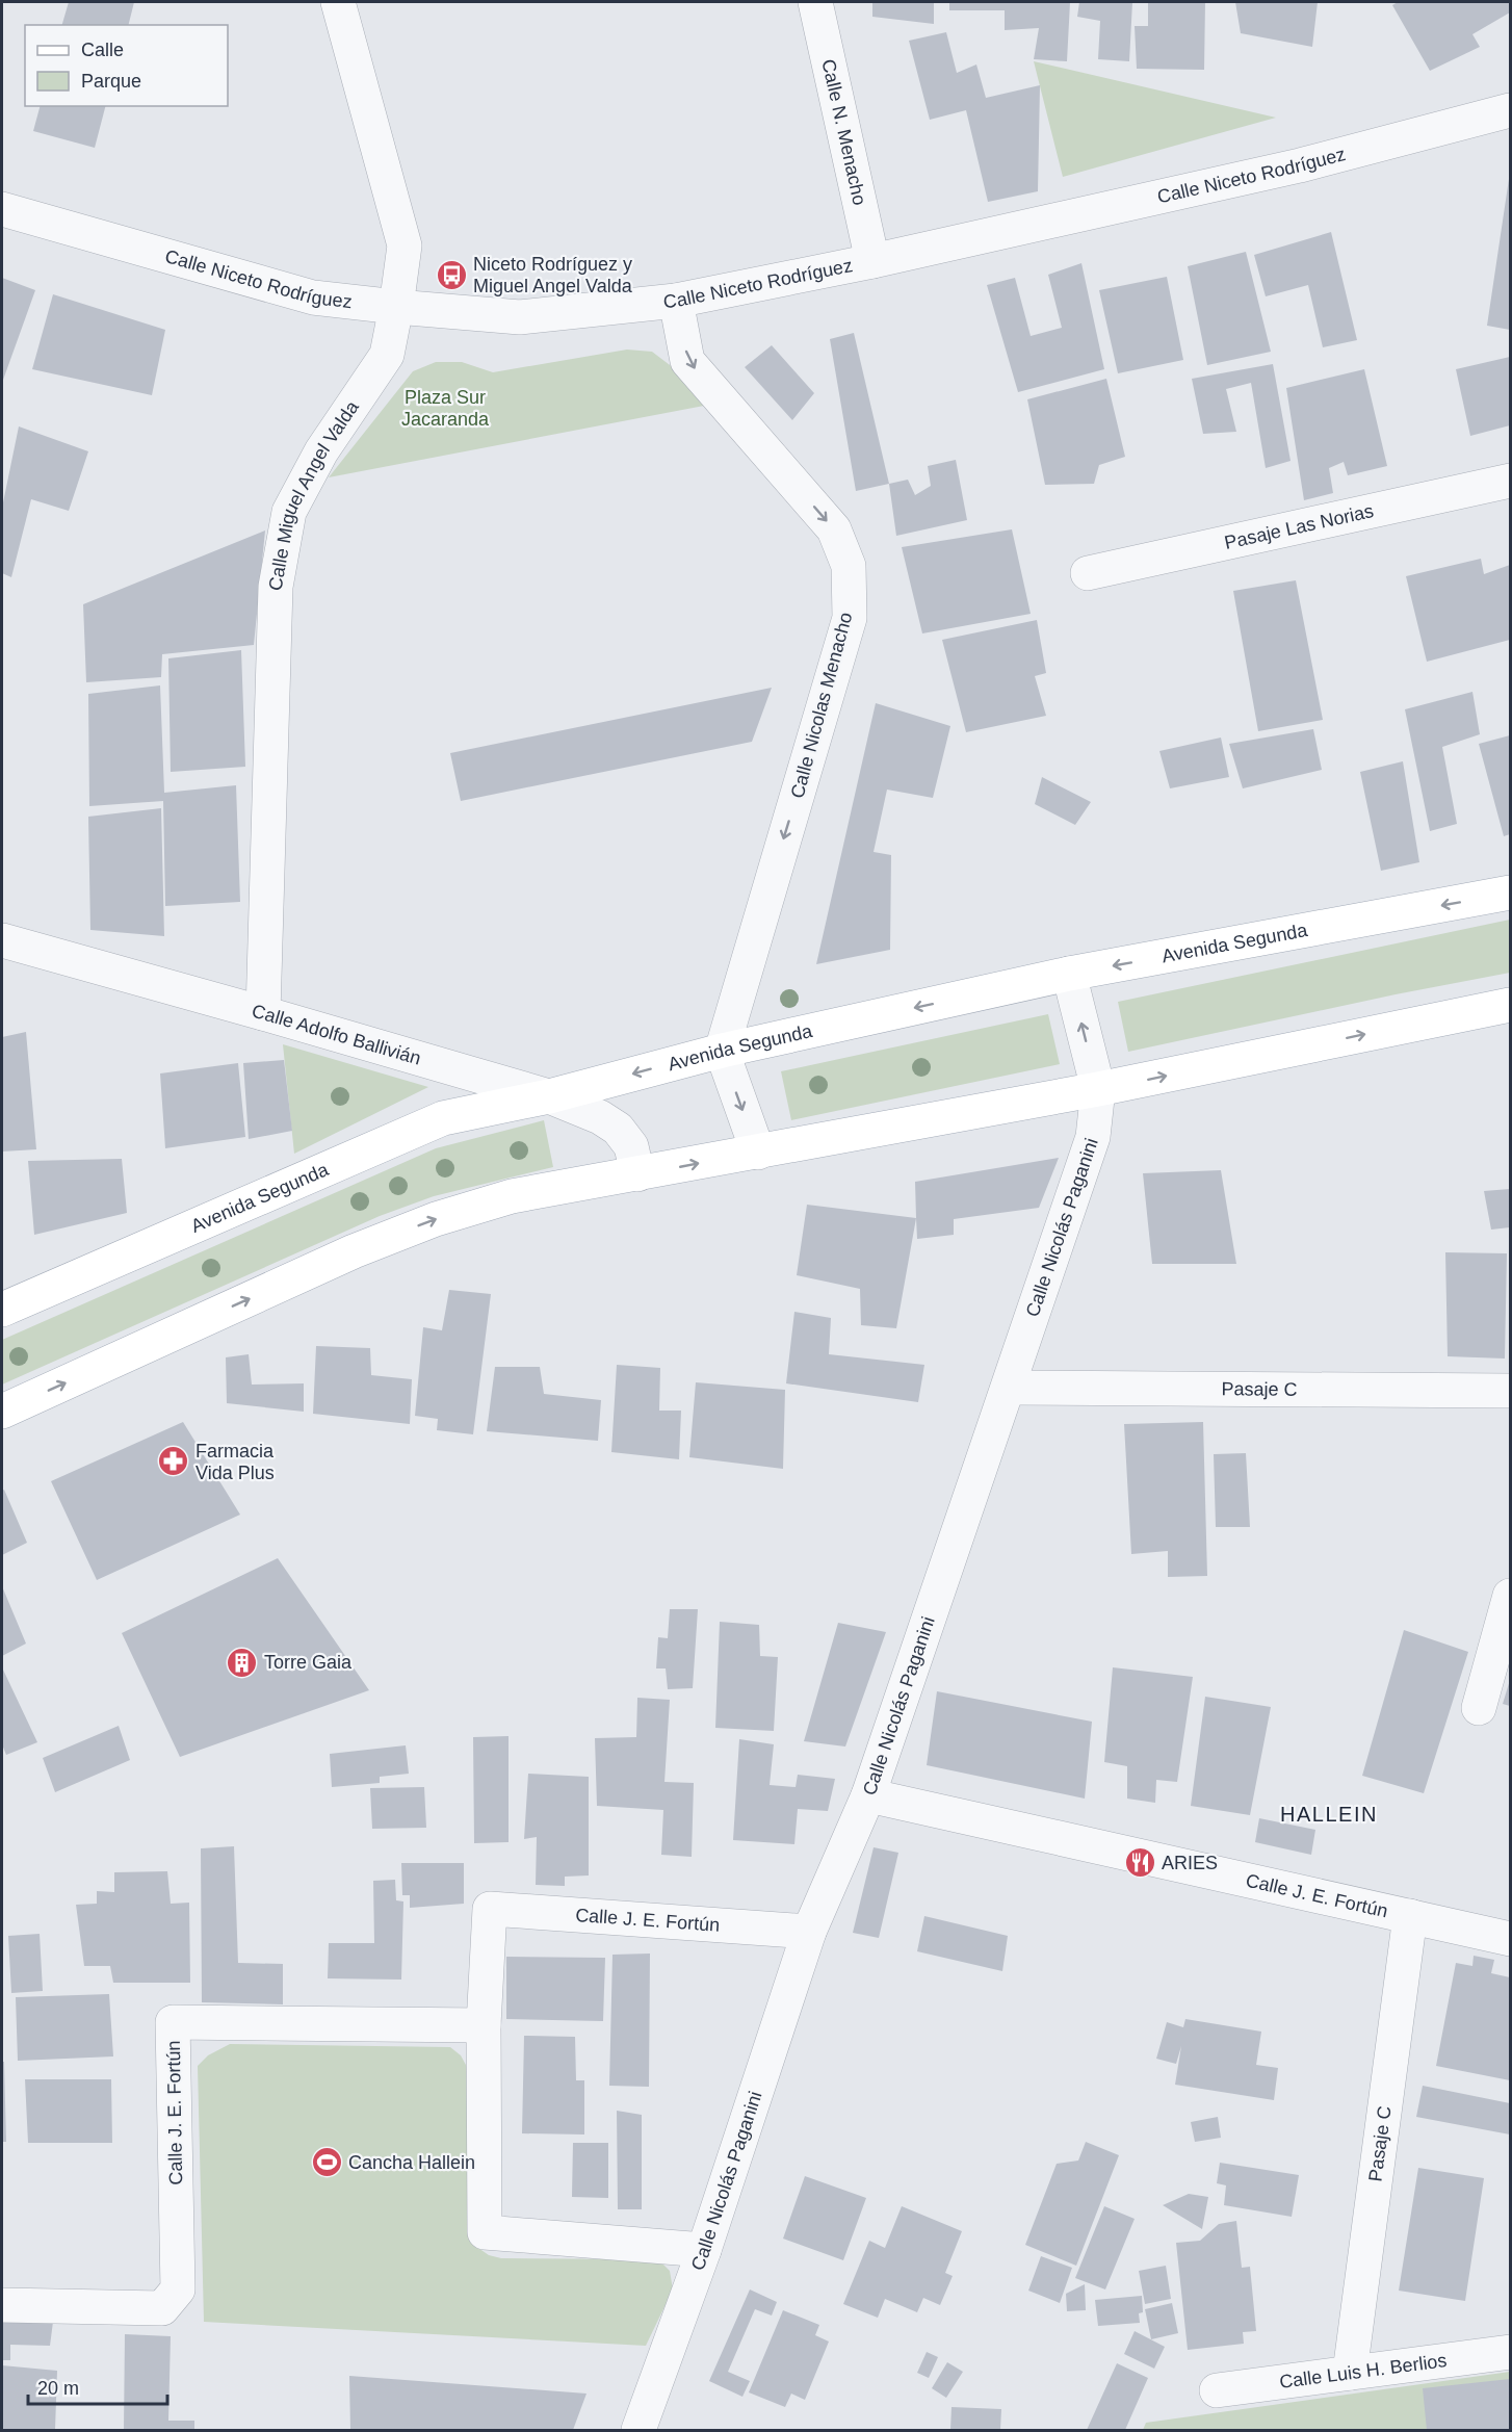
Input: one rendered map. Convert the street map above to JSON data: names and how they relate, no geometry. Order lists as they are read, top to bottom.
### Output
{
  "streets": {
    "main road": ["Avenida Segunda"],
    "street": [
      "Calle N. Menacho",
      "Calle Niceto Rodríguez",
      "Calle Miguel Angel Valda",
      "Pasaje Las Norias",
      "Calle Nicolas Menacho",
      "Calle Adolfo Ballivián",
      "Calle Nicolás Paganini",
      "Pasaje C",
      "Calle J. E. Fortún",
      "Calle Luis H. Berlios"
    ]
  },
  "crossings": [
    ["Calle N. Menacho", "Calle Niceto Rodríguez"],
    ["Calle Niceto Rodríguez", "Calle Miguel Angel Valda"],
    ["Calle Niceto Rodríguez", "Calle Nicolas Menacho"],
    ["Calle Miguel Angel Valda", "Calle Adolfo Ballivián"],
    ["Calle Nicolas Menacho", "Avenida Segunda"],
    ["Avenida Segunda", "Calle Adolfo Ballivián"],
    ["Avenida Segunda", "Calle Nicolás Paganini"],
    ["Calle Nicolás Paganini", "Pasaje C"],
    ["Calle Nicolás Paganini", "Calle J. E. Fortún"],
    ["Pasaje C", "Calle J. E. Fortún"],
    ["Pasaje C", "Calle Luis H. Berlios"]
  ],
  "one_way": ["Calle Nicolas Menacho"],
  "districts": ["HALLEIN"],
  "parks": ["Plaza Sur Jacaranda"],
  "places": {
    "bus stop": ["Niceto Rodríguez y Miguel Angel Valda"],
    "pharmacy": ["Farmacia Vida Plus"],
    "building": ["Torre Gaia"],
    "restaurant": ["ARIES"],
    "sports": ["Cancha Hallein"]
  },
  "legend": ["Calle", "Parque"],
  "scale_bar": "20 m"
}
